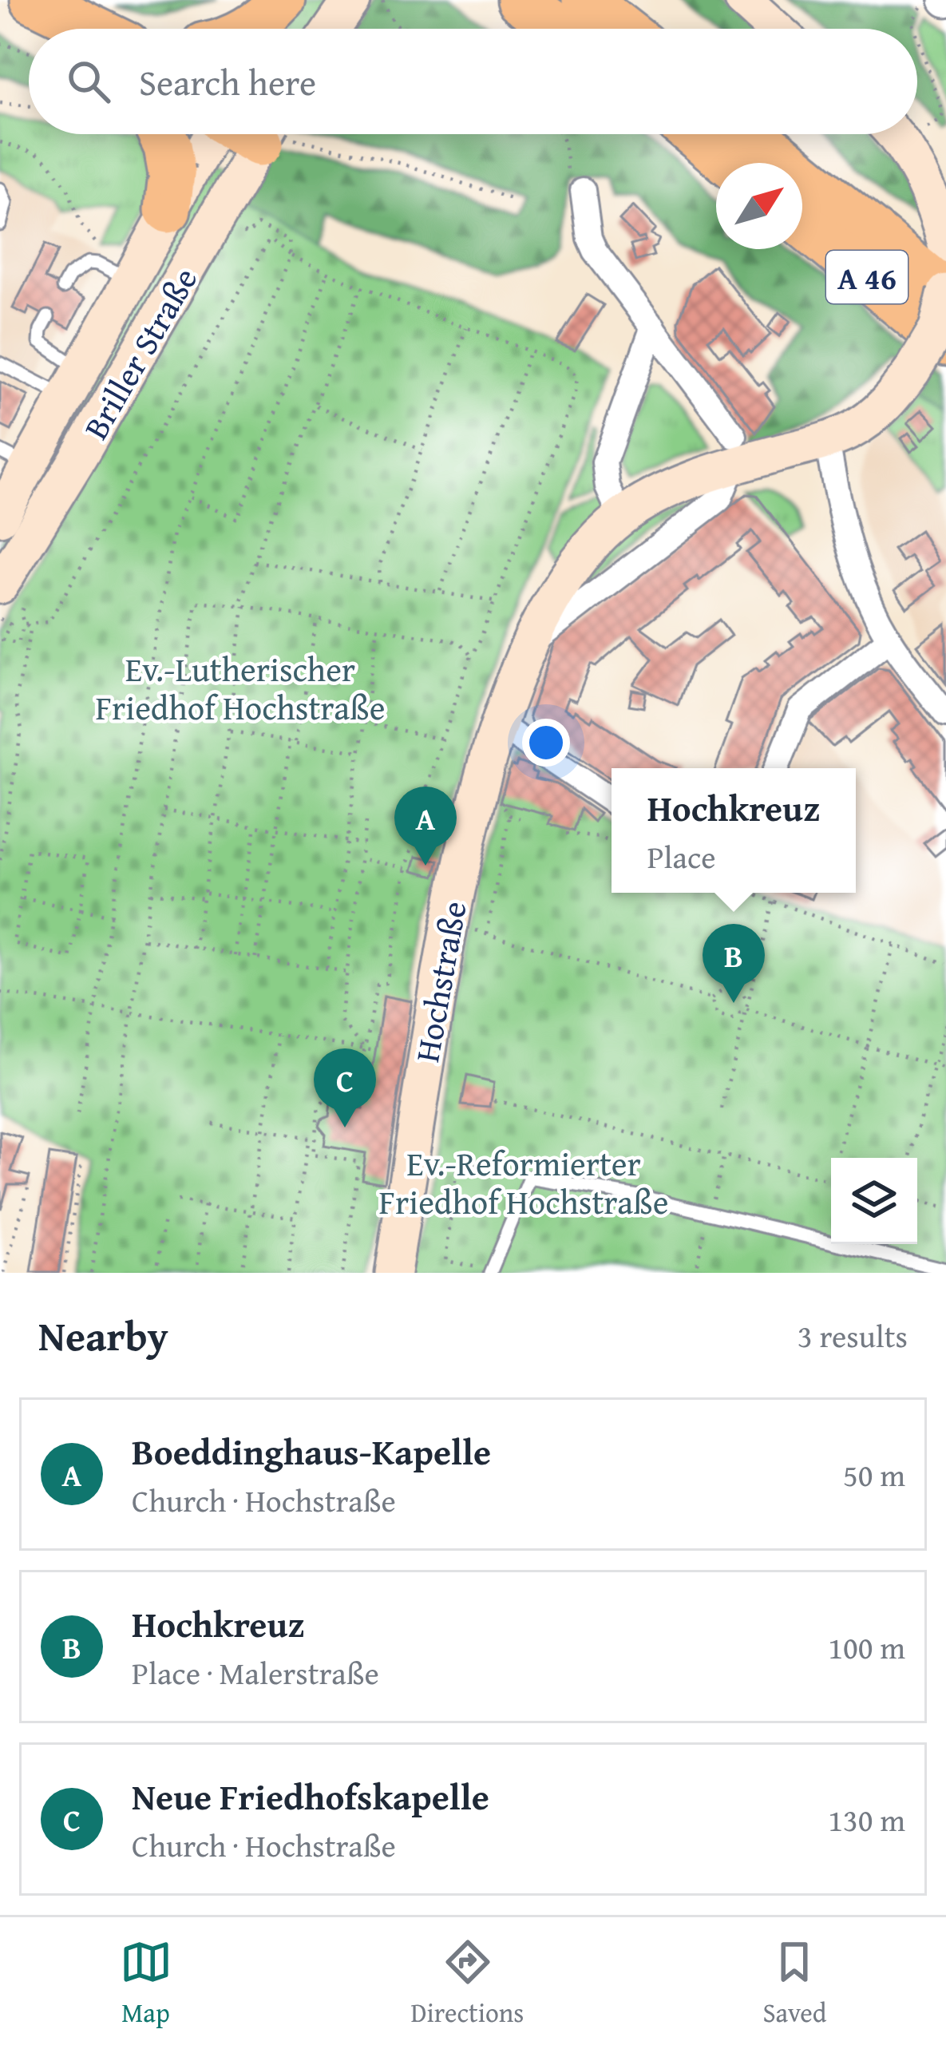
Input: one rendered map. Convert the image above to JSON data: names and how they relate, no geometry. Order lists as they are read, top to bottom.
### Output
{
  "streets": {
    "highway": ["A 46"],
    "main road": ["Briller Straße", "Hochstraße"]
  },
  "crossings": [
    ["A 46", "Hochstraße"]
  ],
  "parks": ["Ev.-Lutherischer Friedhof Hochstraße", "Ev.-Reformierter Friedhof Hochstraße"],
  "north": "top right",
  "page": {
    "search": "Search here",
    "popup": ["Hochkreuz", "Place"],
    "pins": ["A", "B", "C"],
    "heading": ["Nearby", "3 results"],
    "list": [
      {
        "mark": "A",
        "name": "Boeddinghaus-Kapelle",
        "note": "Church · Hochstraße",
        "value": "50 m"
      },
      {
        "mark": "B",
        "name": "Hochkreuz",
        "note": "Place · Malerstraße",
        "value": "100 m"
      },
      {
        "mark": "C",
        "name": "Neue Friedhofskapelle",
        "note": "Church · Hochstraße",
        "value": "130 m"
      }
    ],
    "nav": ["Map", "Directions", "Saved"]
  }
}
